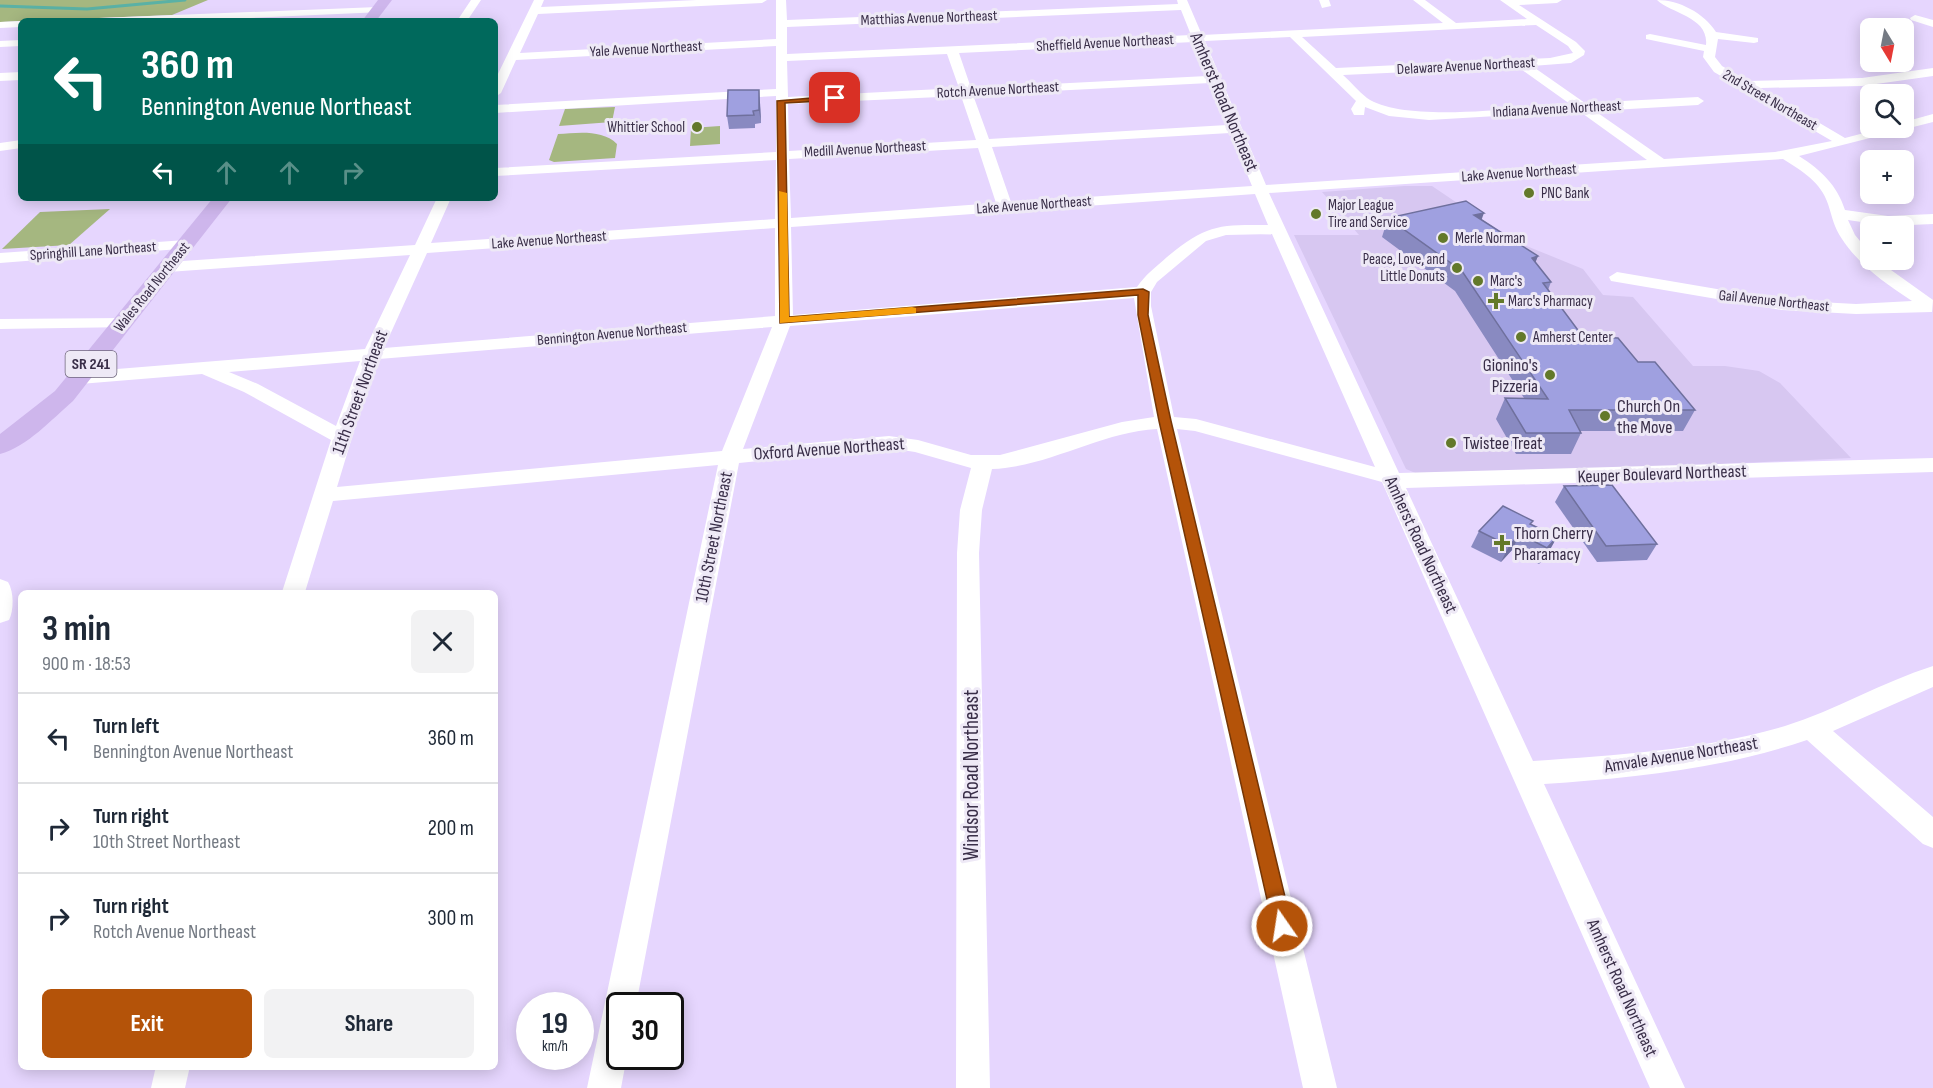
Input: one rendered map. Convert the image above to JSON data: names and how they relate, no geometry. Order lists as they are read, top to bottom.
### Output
{
  "streets": {
    "main road": ["Wales Road Northeast", "SR 241"],
    "street": [
      "Matthias Avenue Northeast",
      "Sheffield Avenue Northeast",
      "Yale Avenue Northeast",
      "Delaware Avenue Northeast",
      "Rotch Avenue Northeast",
      "2nd Street Northeast",
      "Amherst Road Northeast",
      "Indiana Avenue Northeast",
      "Medill Avenue Northeast",
      "Lake Avenue Northeast",
      "Springhill Lane Northeast",
      "Gail Avenue Northeast",
      "Bennington Avenue Northeast",
      "11th Street Northeast",
      "Oxford Avenue Northeast",
      "Keuper Boulevard Northeast",
      "10th Street Northeast",
      "Amvale Avenue Northeast",
      "Windsor Road Northeast"
    ]
  },
  "crossings": [
    ["Matthias Avenue Northeast", "Sheffield Avenue Northeast"],
    ["Matthias Avenue Northeast", "Yale Avenue Northeast"],
    ["Matthias Avenue Northeast", "Amherst Road Northeast"],
    ["Matthias Avenue Northeast", "10th Street Northeast"],
    ["Sheffield Avenue Northeast", "Yale Avenue Northeast"],
    ["Sheffield Avenue Northeast", "Delaware Avenue Northeast"],
    ["Sheffield Avenue Northeast", "Amherst Road Northeast"],
    ["Sheffield Avenue Northeast", "10th Street Northeast"],
    ["Yale Avenue Northeast", "10th Street Northeast"],
    ["Rotch Avenue Northeast", "Amherst Road Northeast"],
    ["Rotch Avenue Northeast", "10th Street Northeast"],
    ["2nd Street Northeast", "Lake Avenue Northeast"],
    ["Amherst Road Northeast", "Medill Avenue Northeast"],
    ["Amherst Road Northeast", "Lake Avenue Northeast"],
    ["Amherst Road Northeast", "Oxford Avenue Northeast"],
    ["Amherst Road Northeast", "Keuper Boulevard Northeast"],
    ["Amherst Road Northeast", "Amvale Avenue Northeast"],
    ["Medill Avenue Northeast", "10th Street Northeast"],
    ["Lake Avenue Northeast", "Wales Road Northeast"],
    ["Lake Avenue Northeast", "11th Street Northeast"],
    ["Lake Avenue Northeast", "10th Street Northeast"],
    ["Springhill Lane Northeast", "Wales Road Northeast"],
    ["Wales Road Northeast", "Bennington Avenue Northeast"],
    ["Bennington Avenue Northeast", "11th Street Northeast"],
    ["Bennington Avenue Northeast", "10th Street Northeast"],
    ["11th Street Northeast", "Oxford Avenue Northeast"],
    ["Oxford Avenue Northeast", "Keuper Boulevard Northeast"],
    ["Oxford Avenue Northeast", "10th Street Northeast"],
    ["Oxford Avenue Northeast", "Windsor Road Northeast"]
  ],
  "places": {
    "other": [
      "Whittier School",
      "PNC Bank",
      "Major League Tire and Service",
      "Merle Norman",
      "Peace, Love, and Little Donuts",
      "Marc's",
      "Amherst Center",
      "Gionino's Pizzeria",
      "Church On the Move",
      "Twistee Treat"
    ],
    "health": ["Marc's Pharmacy", "Thorn Cherry Pharamacy"]
  },
  "north": "bottom",
  "page": {
    "map_buttons": ["+", "−"],
    "turn": ["360 m", "Bennington Avenue Northeast"],
    "heading": ["3 min", "900 m · 18:53"],
    "list": [
      {
        "name": "Turn left",
        "note": "Bennington Avenue Northeast",
        "value": "360 m"
      },
      {
        "name": "Turn right",
        "note": "10th Street Northeast",
        "value": "200 m"
      },
      {
        "name": "Turn right",
        "note": "Rotch Avenue Northeast",
        "value": "300 m"
      }
    ],
    "buttons": ["Exit", "Share"],
    "speed": "19 km/h",
    "limit": "30"
  }
}
